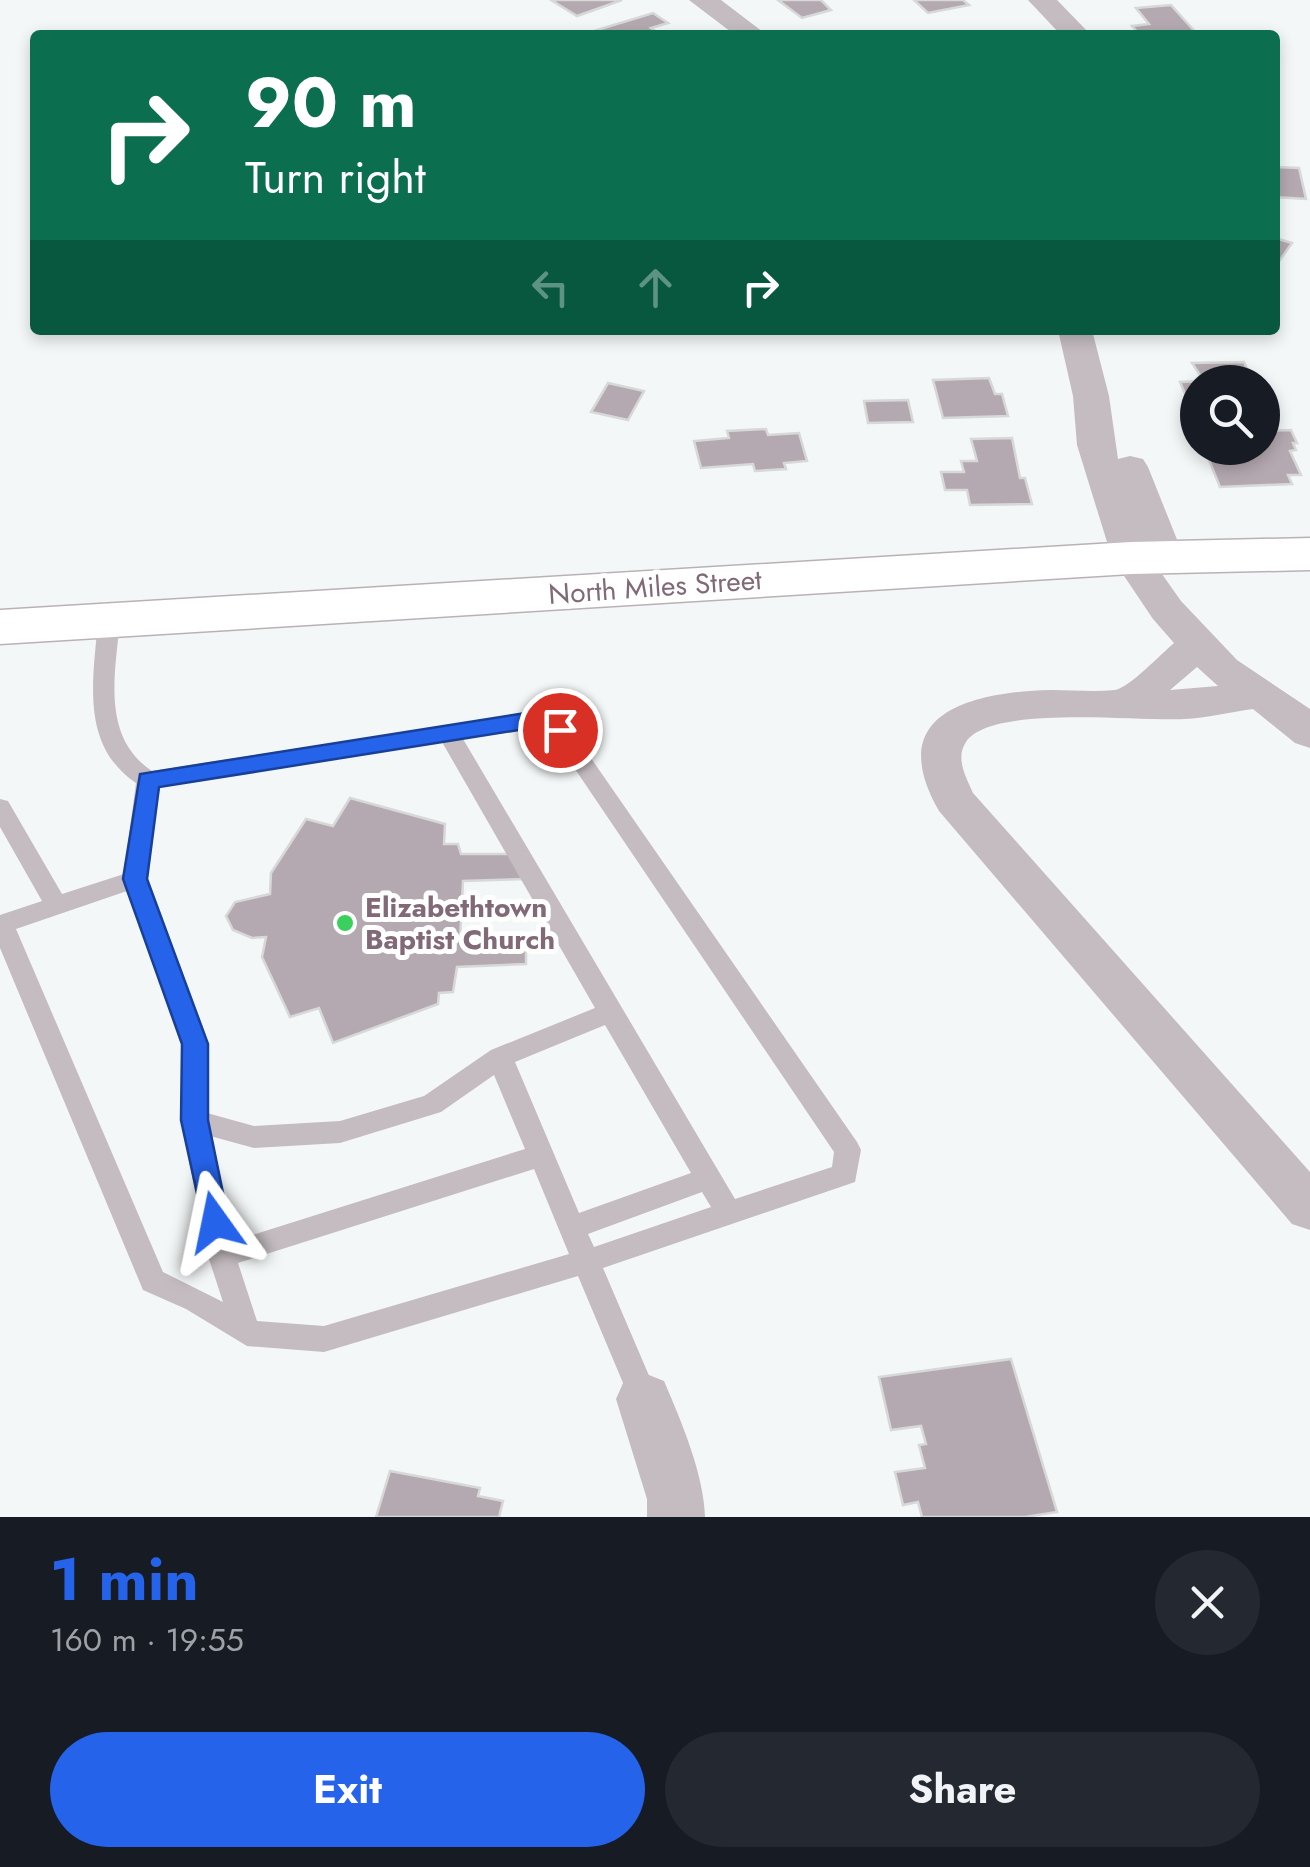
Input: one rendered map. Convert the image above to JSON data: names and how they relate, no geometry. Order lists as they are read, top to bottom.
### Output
{
  "streets": {
    "main road": ["North Miles Street"]
  },
  "places": ["Elizabethtown Baptist Church"],
  "page": {
    "turn": ["90 m", "Turn right"],
    "heading": ["1 min", "160 m · 19:55"],
    "buttons": ["Exit", "Share"]
  }
}
